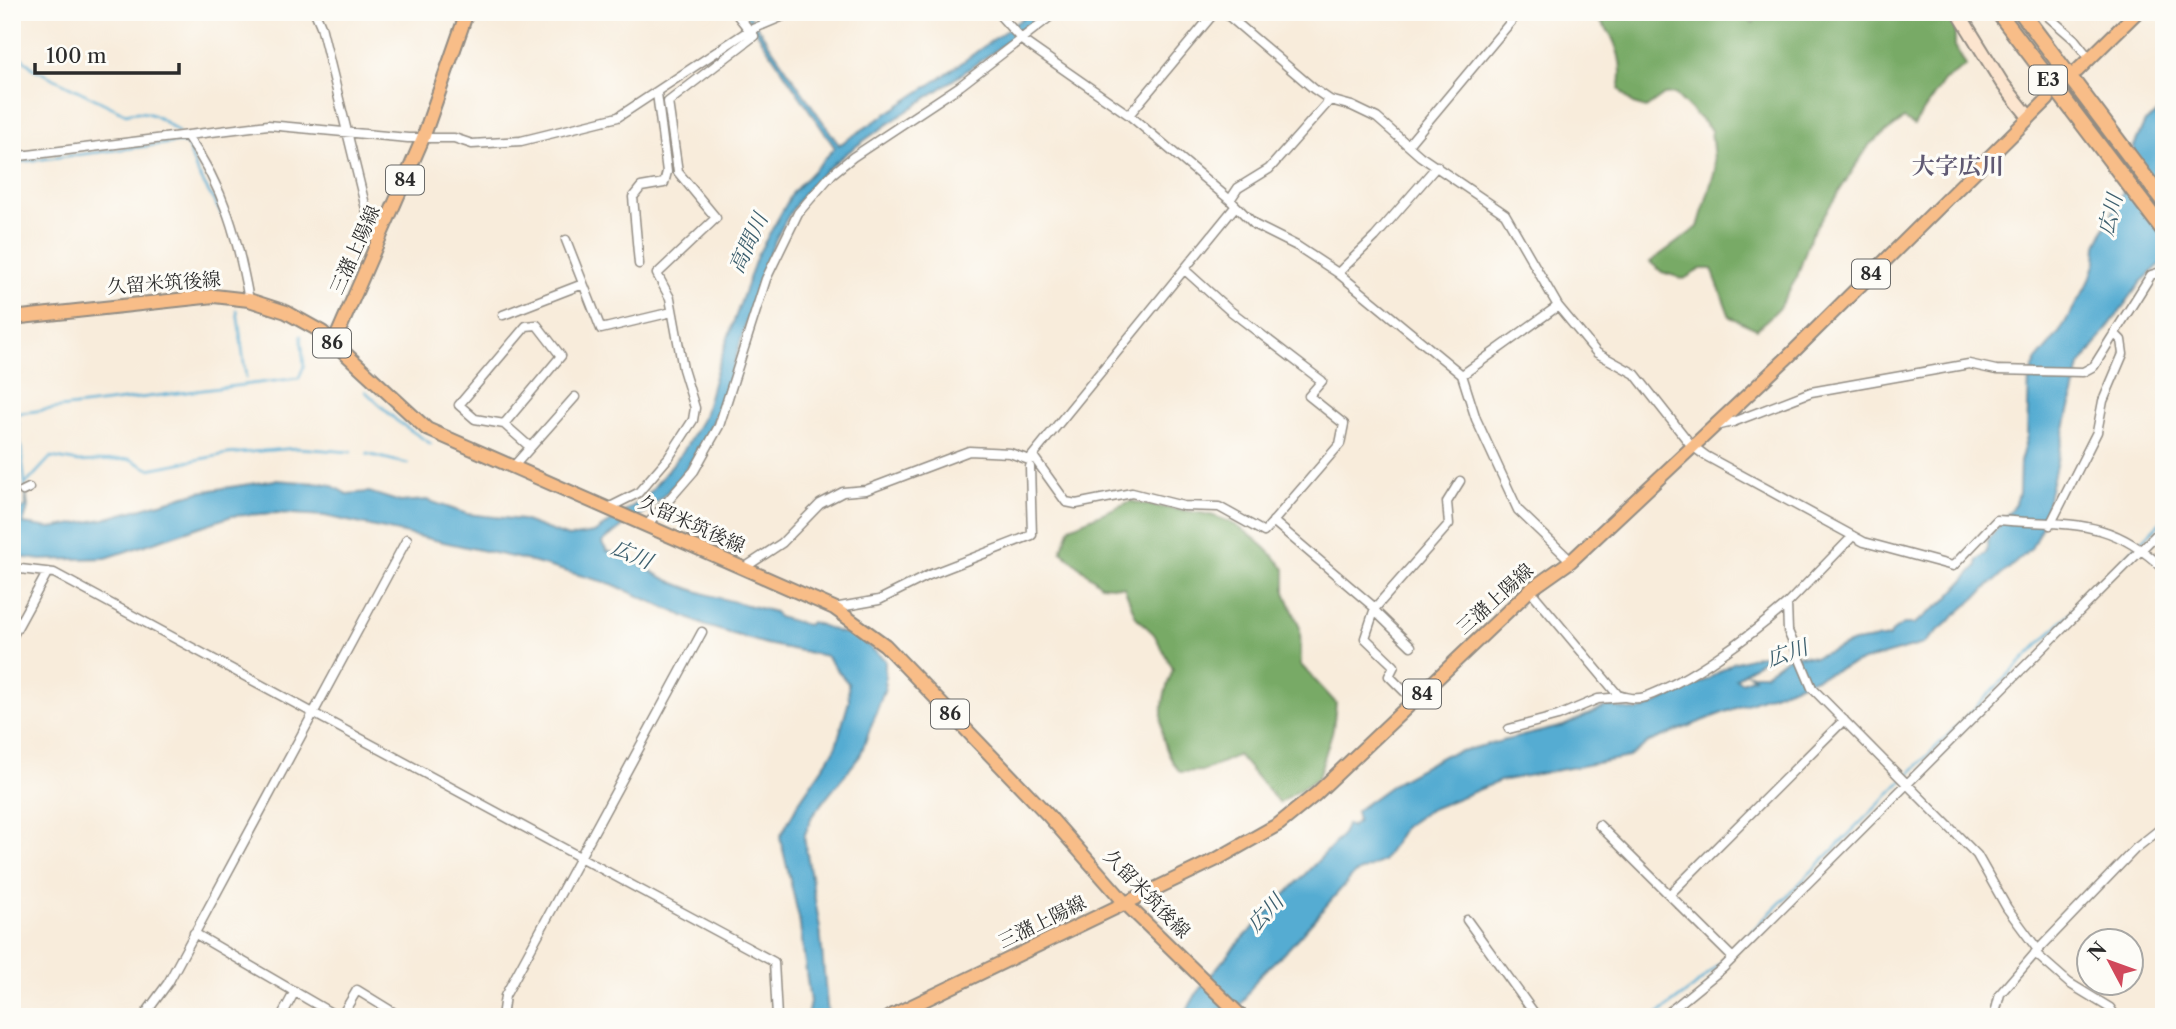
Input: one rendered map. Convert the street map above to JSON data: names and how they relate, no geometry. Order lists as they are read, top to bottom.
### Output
{
  "streets": {
    "highway": ["E3"],
    "main road": [
      "84",
      "三潴上陽線",
      "久留米筑後線",
      "86"
    ]
  },
  "crossings": [
    ["三潴上陽線", "久留米筑後線"]
  ],
  "districts": ["大字広川"],
  "water": ["広川", "高間川"],
  "scale_bar": "100 m",
  "north": "top left"
}
